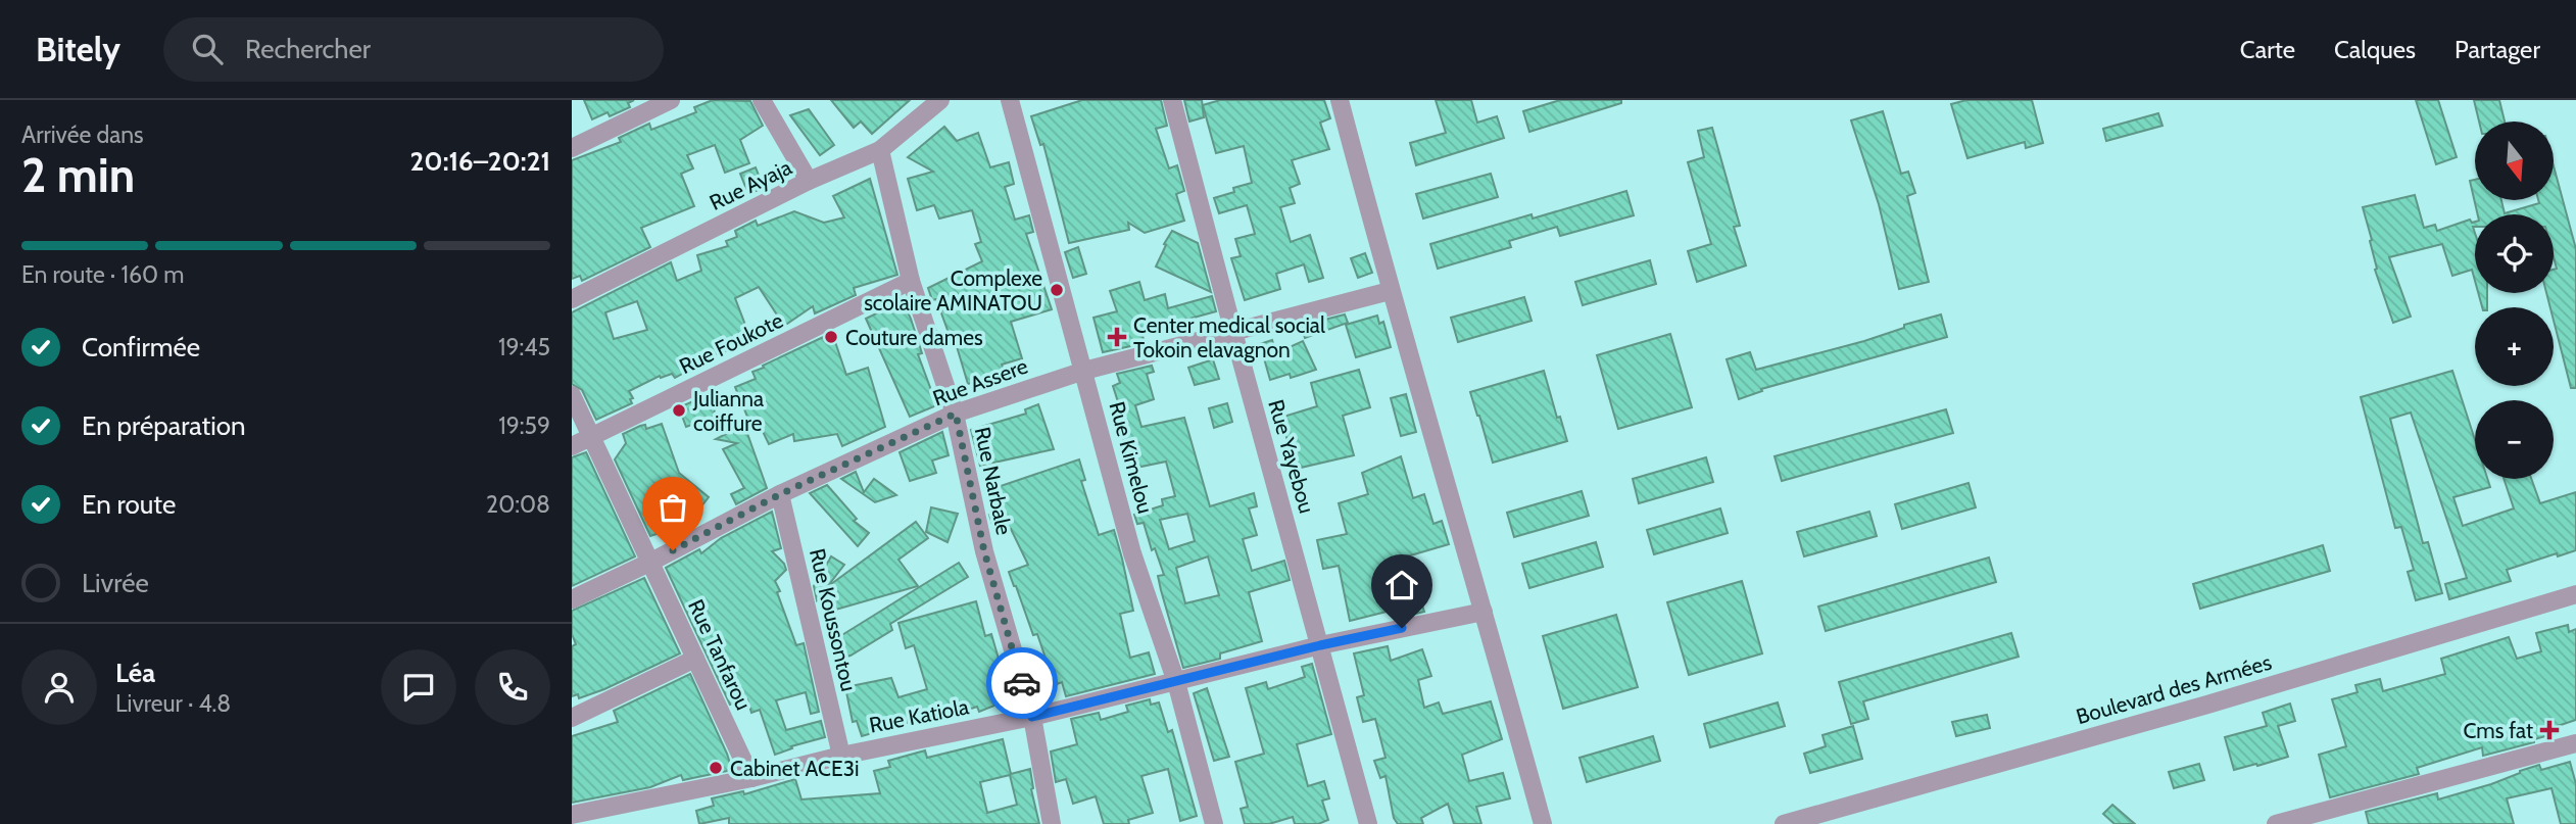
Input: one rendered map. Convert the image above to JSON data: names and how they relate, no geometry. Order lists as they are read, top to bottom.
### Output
{
  "streets": {
    "street": [
      "Rue Ayaja",
      "Rue Foukote",
      "Rue Assere",
      "Rue Yayebou",
      "Rue Kimelou",
      "Rue Narbale",
      "Rue Koussontou",
      "Rue Tanfarou",
      "Boulevard des Armées",
      "Rue Katiola"
    ]
  },
  "crossings": [
    ["Rue Ayaja", "Rue Narbale"],
    ["Rue Foukote", "Rue Narbale"],
    ["Rue Foukote", "Rue Tanfarou"],
    ["Rue Assere", "Rue Yayebou"],
    ["Rue Assere", "Rue Kimelou"],
    ["Rue Assere", "Rue Narbale"],
    ["Rue Assere", "Rue Koussontou"],
    ["Rue Assere", "Rue Tanfarou"],
    ["Rue Yayebou", "Rue Katiola"],
    ["Rue Kimelou", "Rue Katiola"],
    ["Rue Narbale", "Rue Katiola"],
    ["Rue Koussontou", "Rue Katiola"],
    ["Rue Tanfarou", "Rue Katiola"]
  ],
  "places": {
    "other": [
      "Complexe scolaire AMINATOU",
      "Couture dames",
      "Julianna coiffure",
      "Cabinet ACE3i"
    ],
    "health": ["Center medical social Tokoin elavagnon", "Cms fat"]
  },
  "north": "bottom",
  "page": {
    "header": "Bitely",
    "search": "Rechercher",
    "nav": ["Carte", "Calques", "Partager"],
    "heading": ["2 min", "Arrivée dans", "20:16–20:21"],
    "panel": ["Léa", "Livreur · 4.8"],
    "map_buttons": ["+", "−"],
    "bar": "En route · 160 m",
    "list": [
      ["Confirmée", "19:45"],
      ["En préparation", "19:59"],
      ["En route", "20:08"],
      "Livrée"
    ]
  }
}
